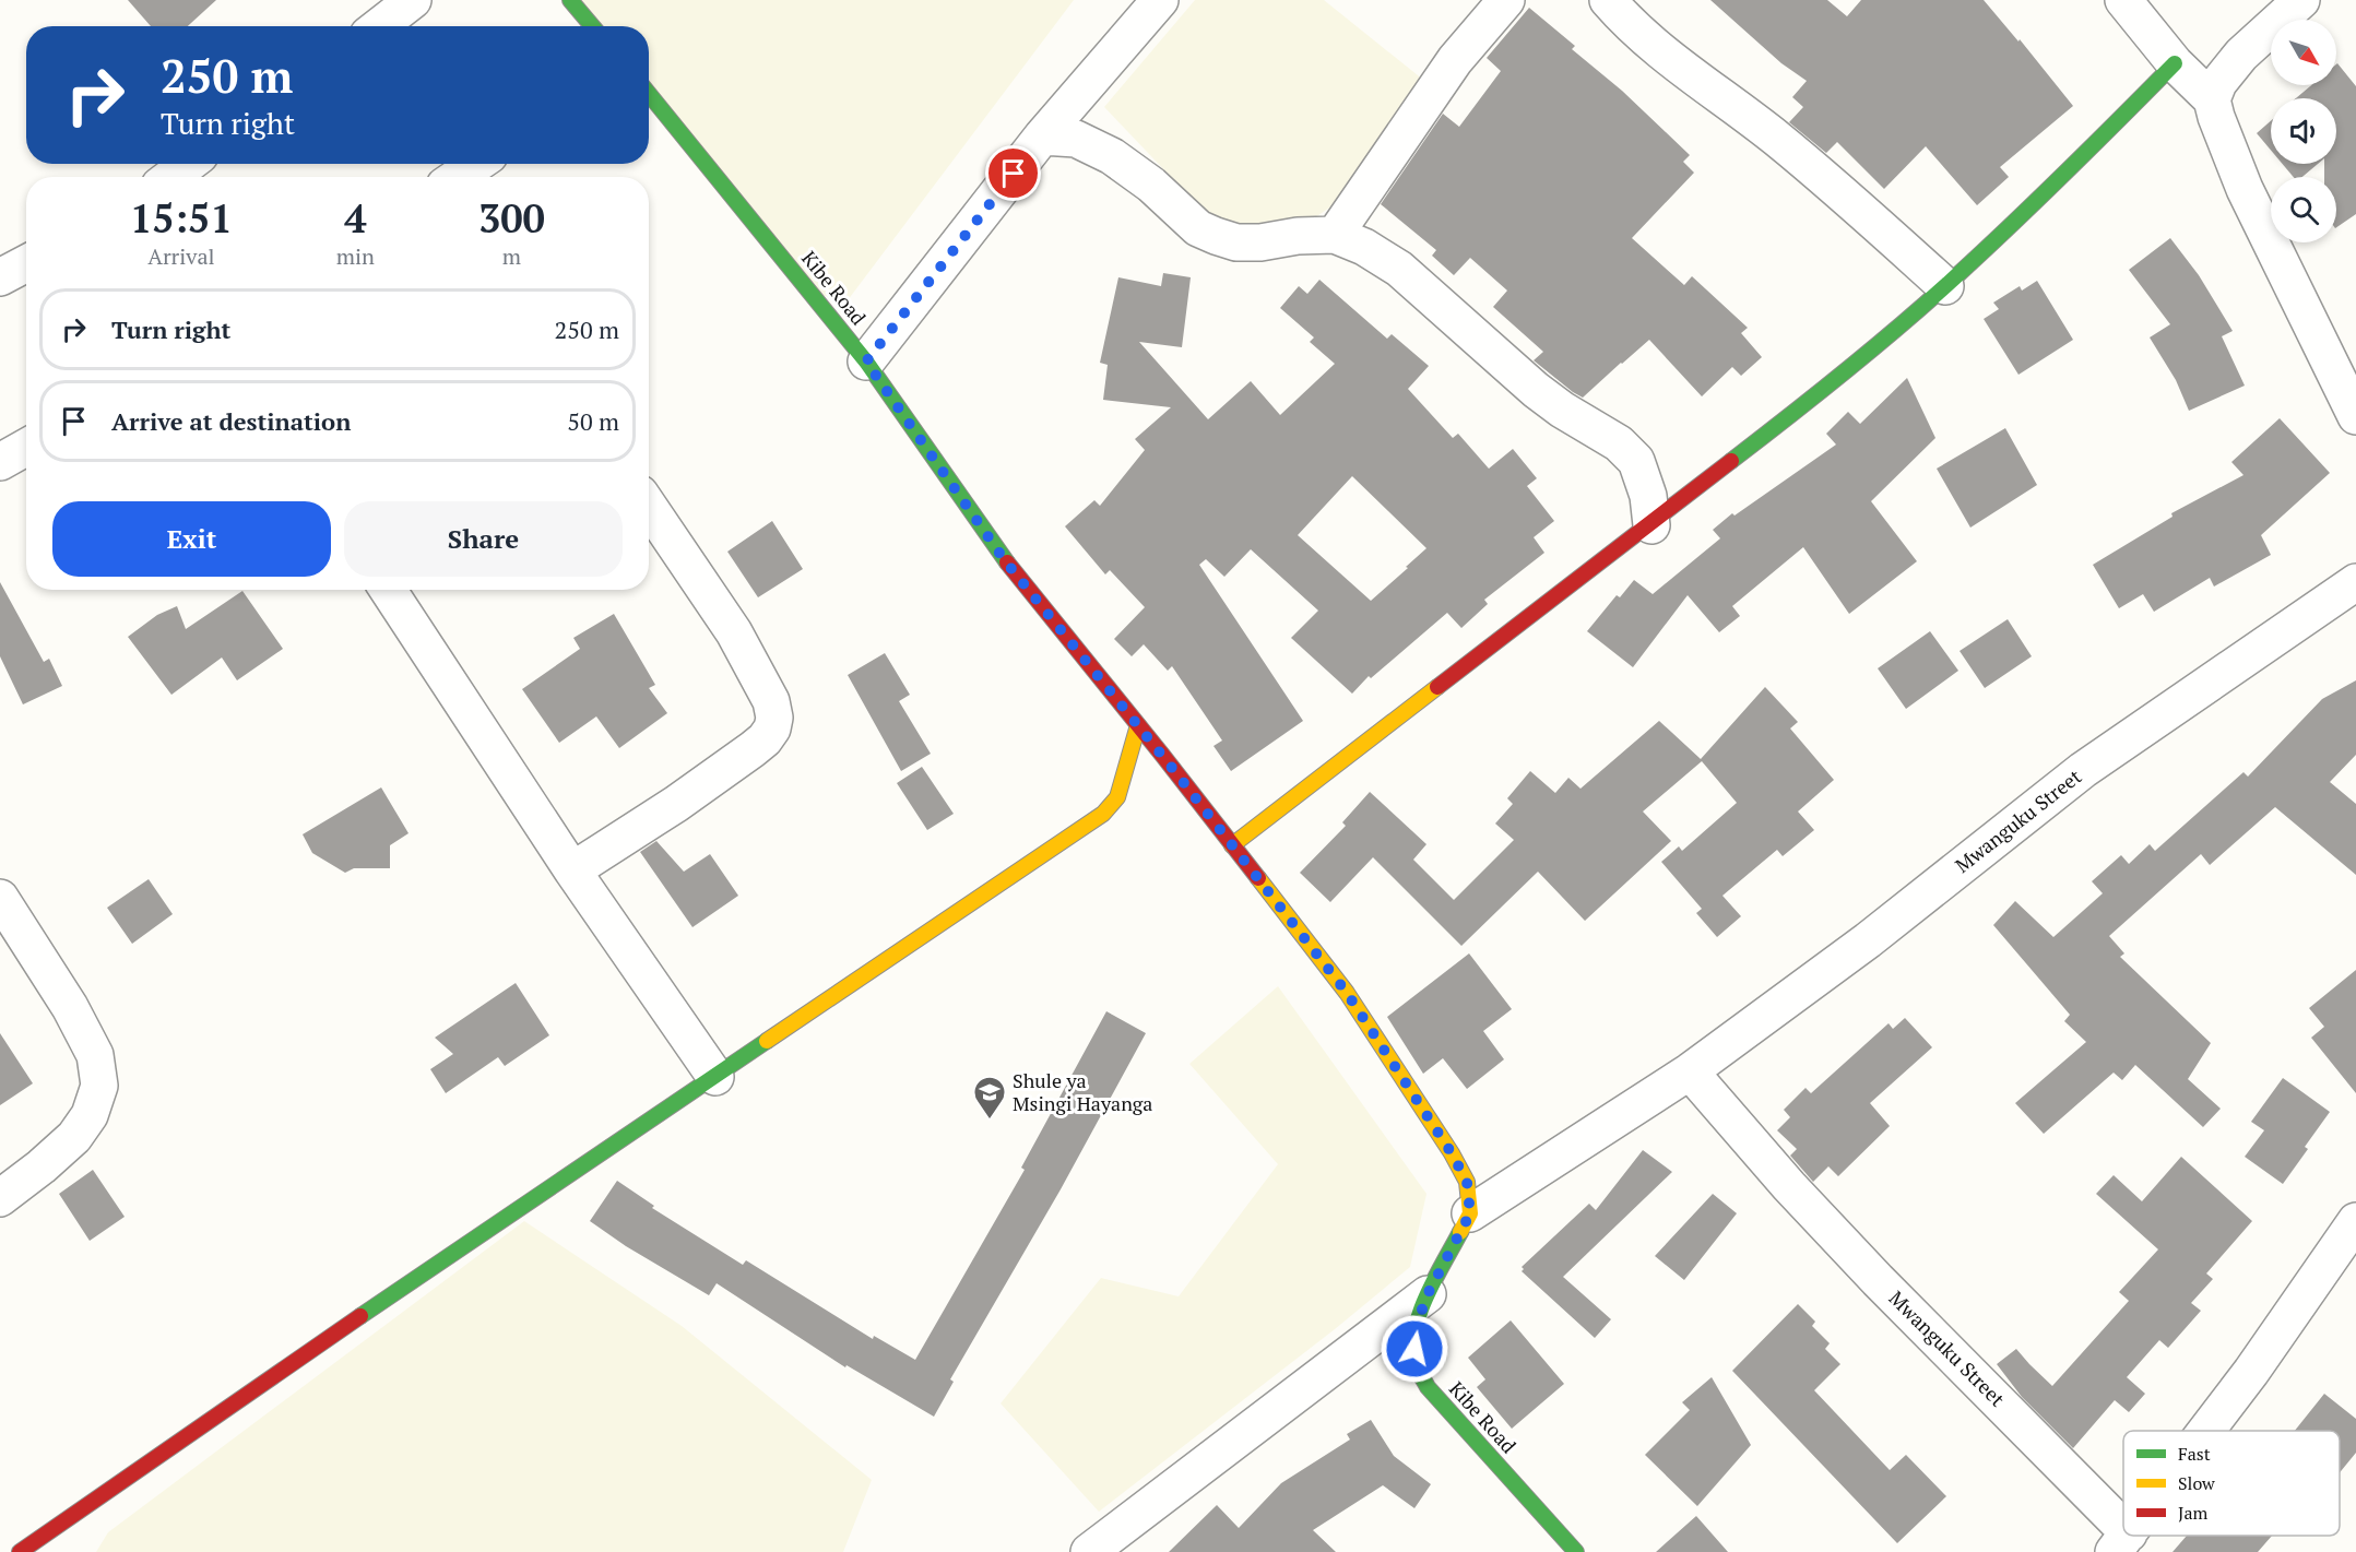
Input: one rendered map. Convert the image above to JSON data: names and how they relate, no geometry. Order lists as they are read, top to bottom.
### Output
{
  "streets": {
    "street": ["Kibe Road", "Mwanguku Street"]
  },
  "crossings": [
    ["Kibe Road", "Mwanguku Street"]
  ],
  "places": {
    "school or university": ["Shule ya Msingi Hayanga"]
  },
  "legend": ["Fast", "Slow", "Jam"],
  "north": "bottom right",
  "page": {
    "turn": ["250 m", "Turn right"],
    "eta": [
      "15:51",
      "Arrival",
      "4",
      "min",
      "300",
      "m"
    ],
    "list": [
      {
        "name": "Turn right",
        "value": "250 m"
      },
      {
        "name": "Arrive at destination",
        "value": "50 m"
      }
    ],
    "buttons": ["Exit", "Share"]
  }
}
